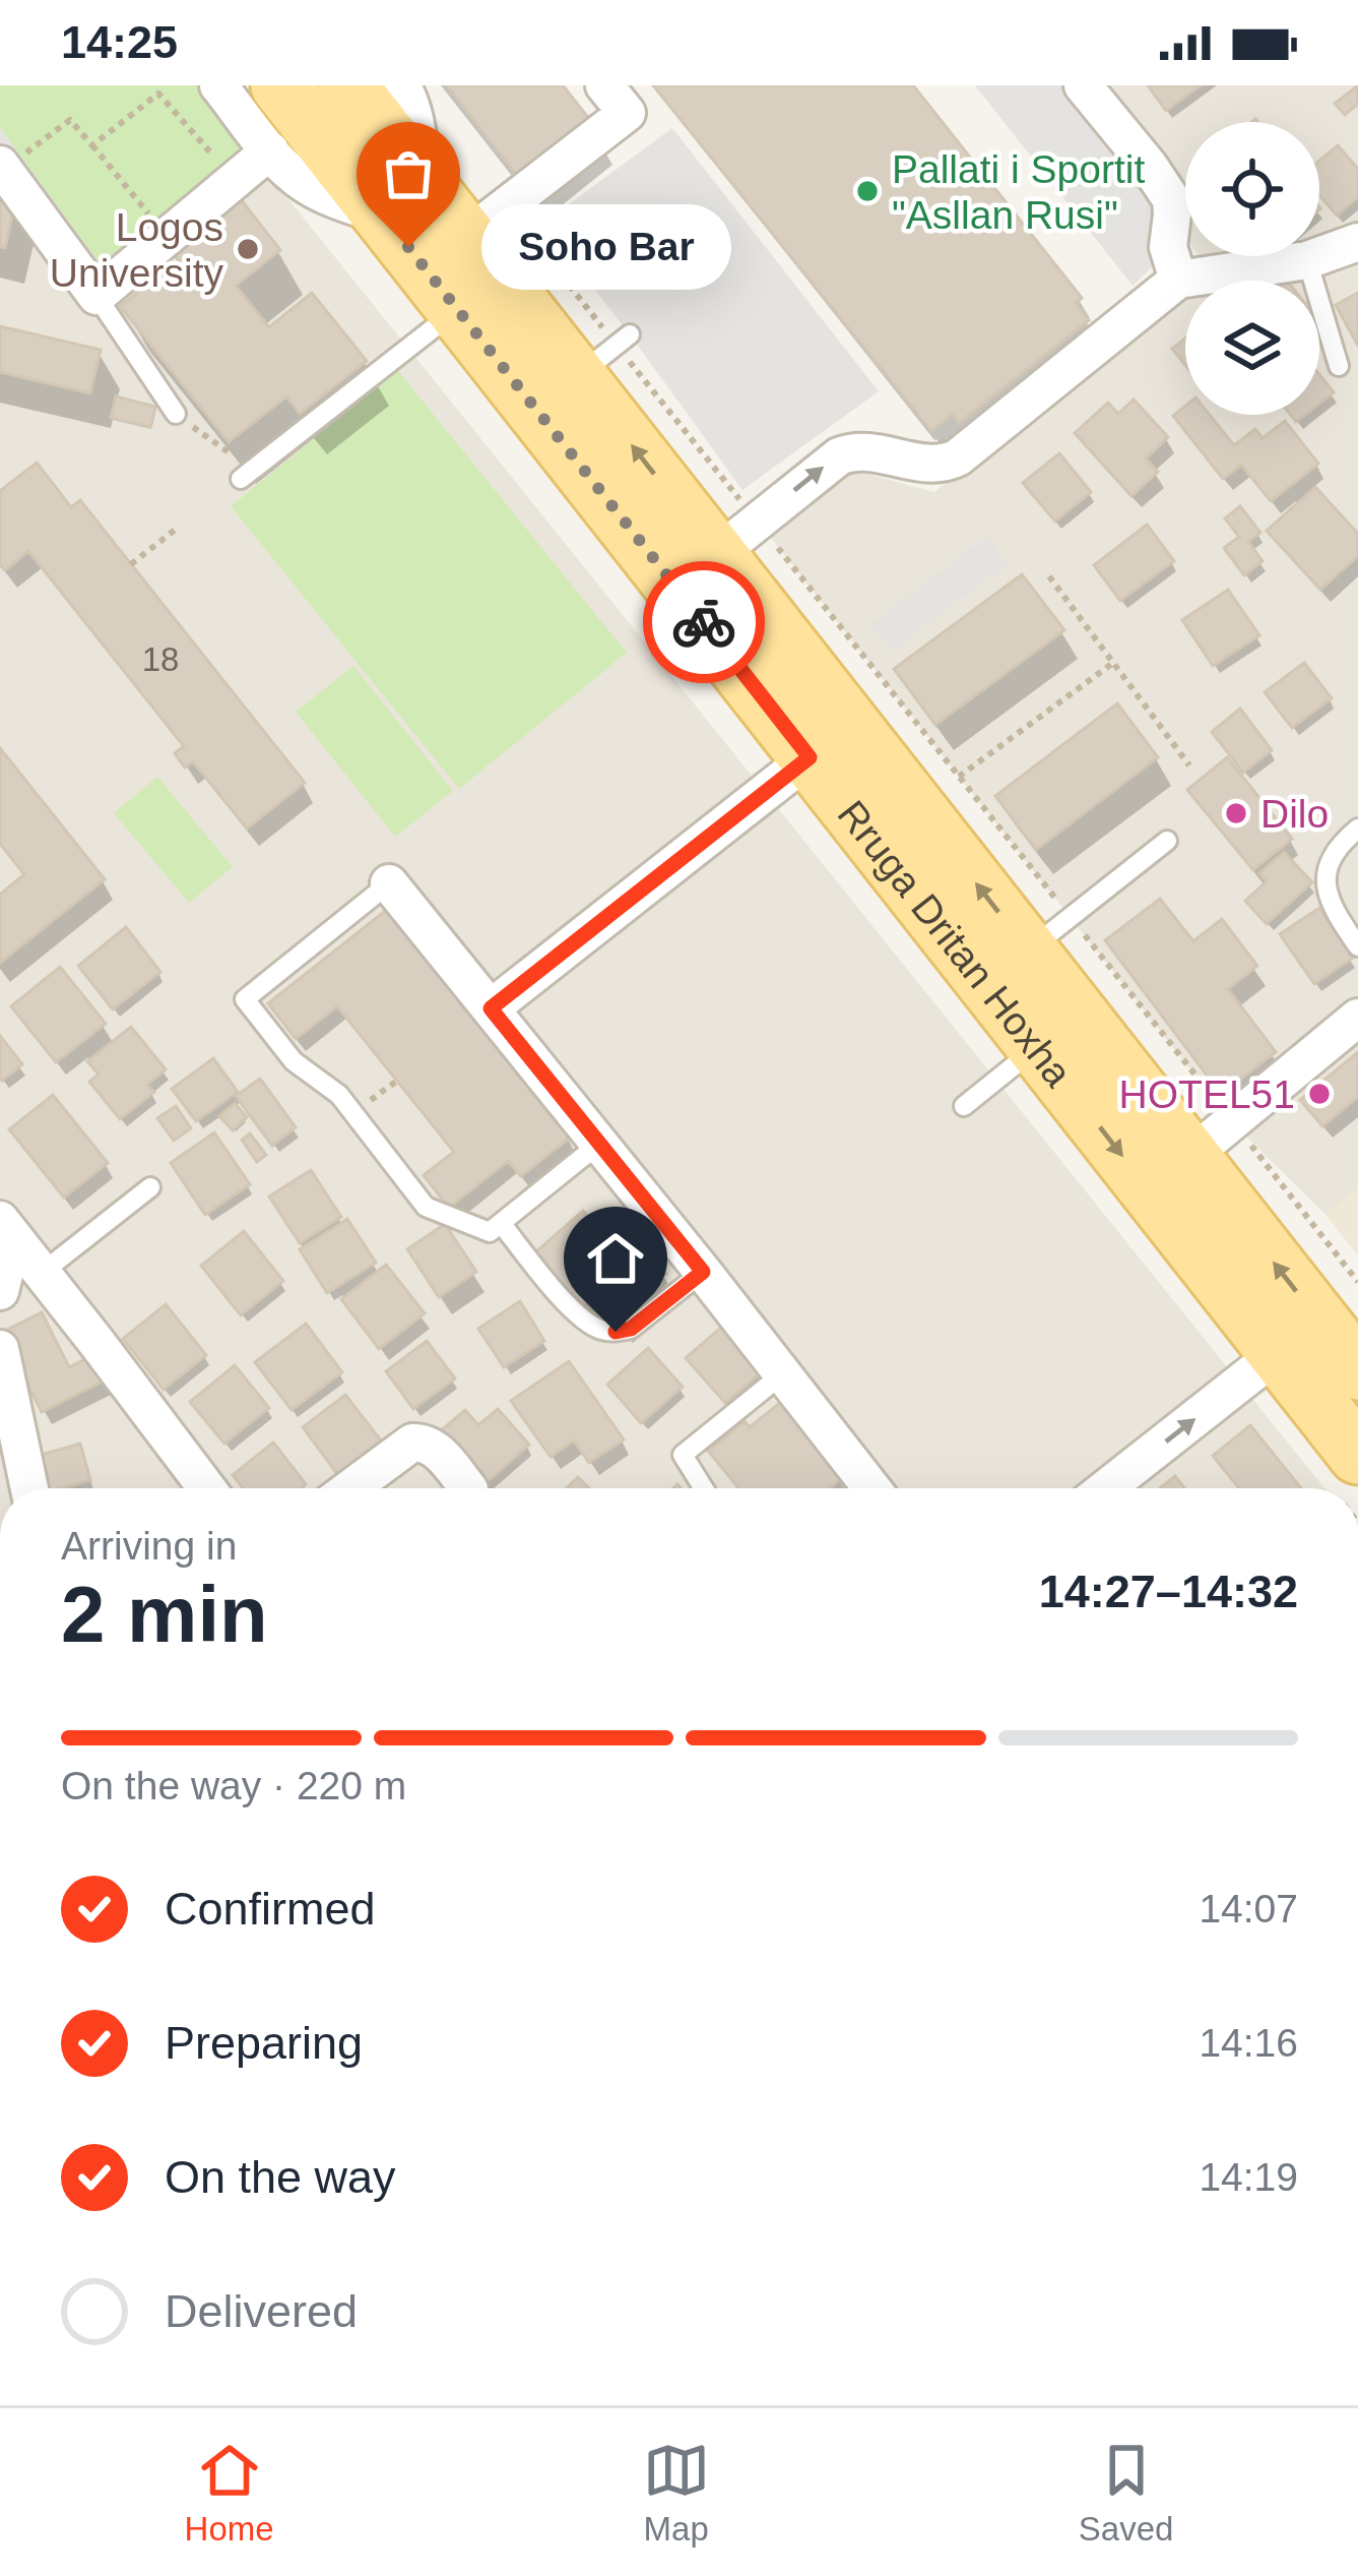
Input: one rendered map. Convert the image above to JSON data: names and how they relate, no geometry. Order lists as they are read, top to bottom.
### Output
{
  "streets": {
    "main road": ["Rruga Dritan Hoxha"]
  },
  "places": [
    "Pallati i Sportit \"Asllan Rusi\"",
    "Soho Bar",
    "Logos University",
    "Dilo",
    "HOTEL51"
  ],
  "house_numbers": ["18"],
  "page": {
    "status": "14:25",
    "bubble": "Soho Bar",
    "heading": ["2 min", "Arriving in", "14:27–14:32"],
    "bar": "On the way · 220 m",
    "list": [
      ["Confirmed", "14:07"],
      ["Preparing", "14:16"],
      ["On the way", "14:19"],
      "Delivered"
    ],
    "tabs": ["Home", "Map", "Saved"]
  }
}
